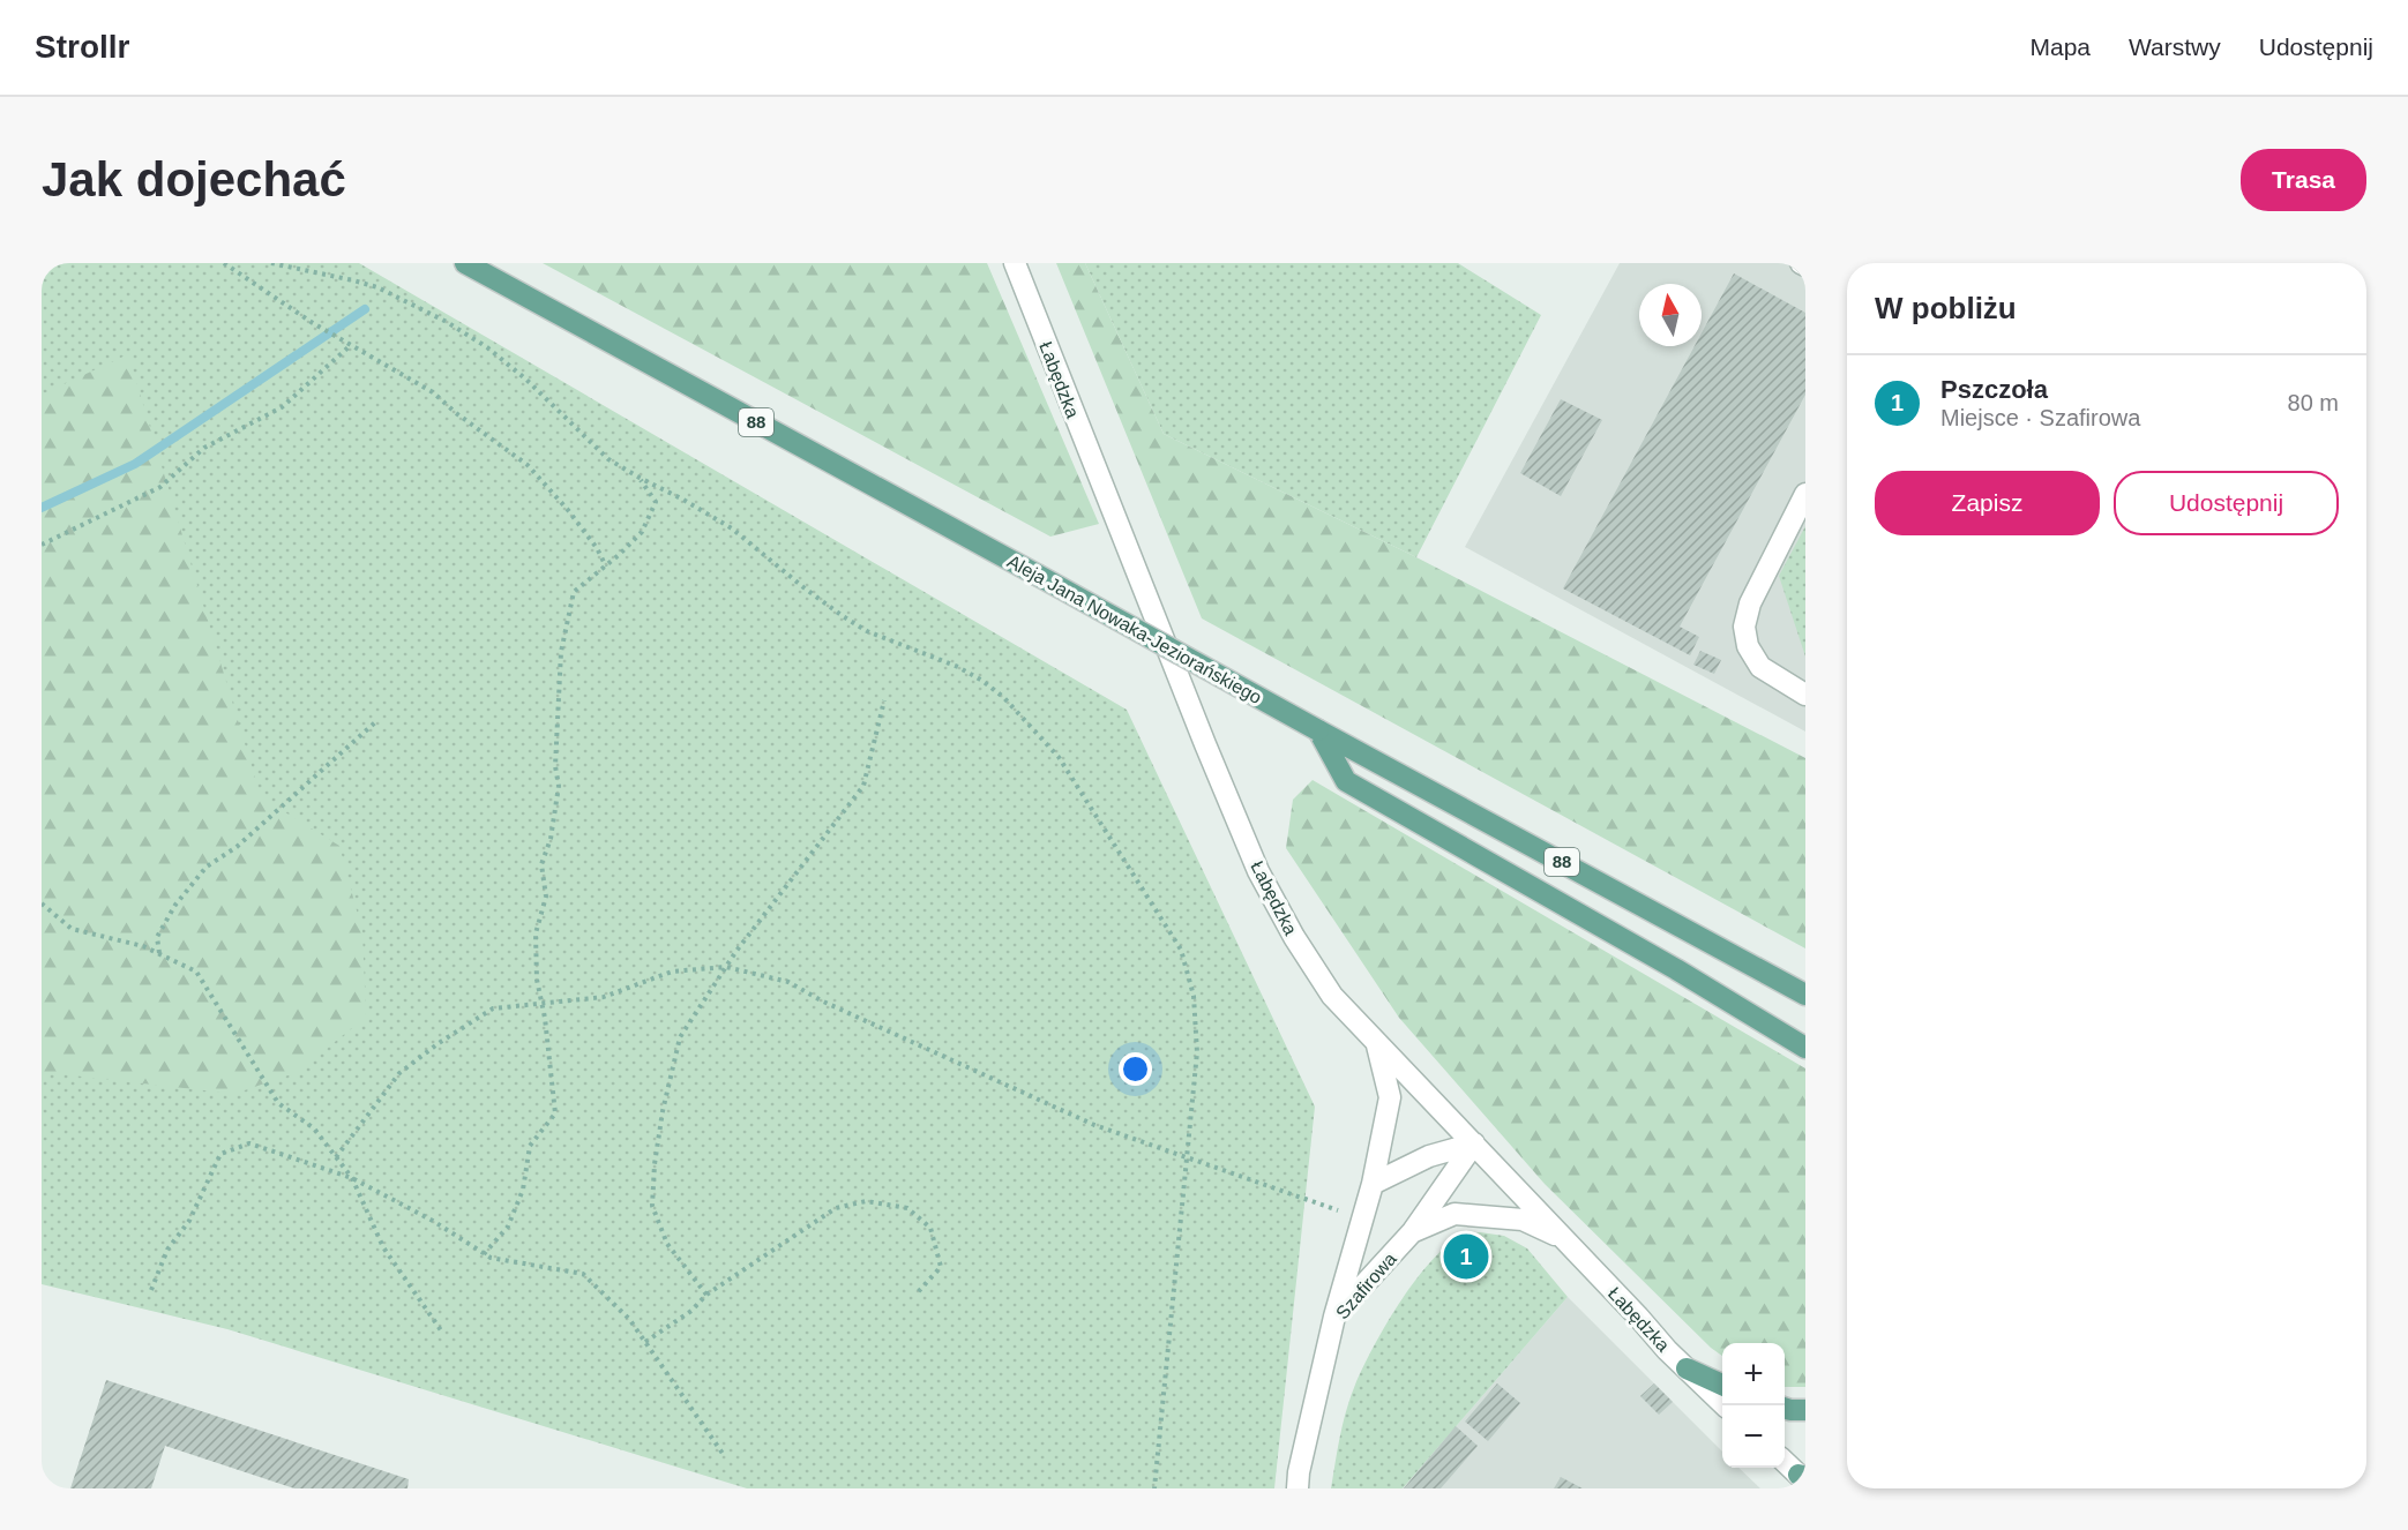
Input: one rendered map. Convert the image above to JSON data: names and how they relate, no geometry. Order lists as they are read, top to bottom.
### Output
{
  "streets": {
    "main road": ["88", "Aleja Jana Nowaka-Jeziorańskiego"],
    "street": ["Łabędzka", "Szafirowa"]
  },
  "crossings": [
    ["Łabędzka", "Szafirowa"]
  ],
  "north": "top",
  "page": {
    "header": "Strollr",
    "nav": ["Mapa", "Warstwy", "Udostępnij"],
    "buttons": [
      "Trasa",
      ["Zapisz", "Udostępnij"]
    ],
    "title": "Jak dojechać",
    "heading": "W pobliżu",
    "list": [
      {
        "mark": "1",
        "name": "Pszczoła",
        "note": "Miejsce · Szafirowa",
        "value": "80 m"
      }
    ],
    "pins": "1",
    "map_buttons": ["+", "−"]
  }
}
